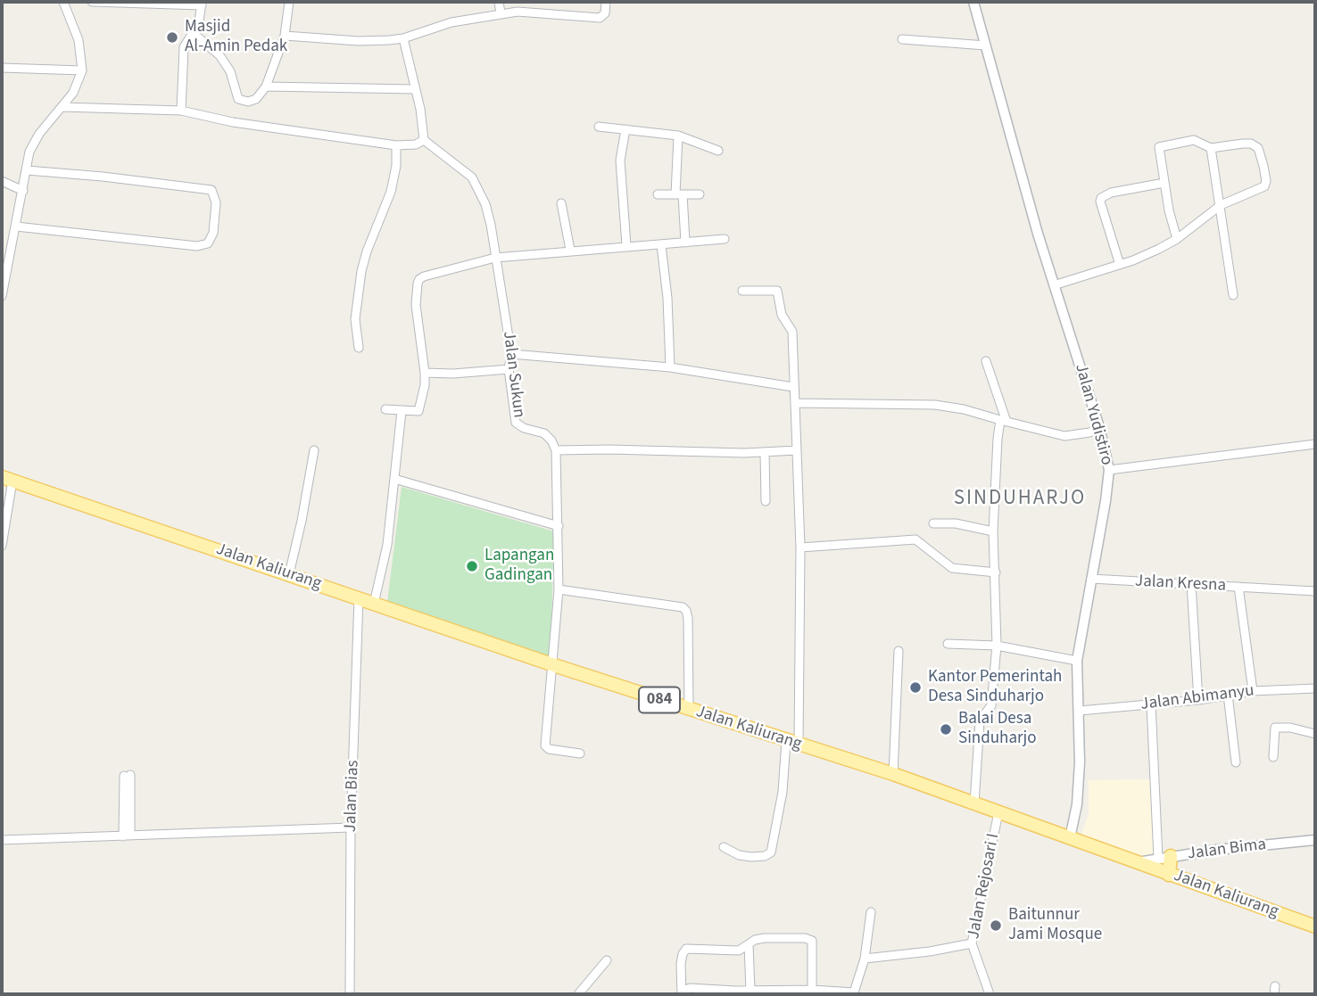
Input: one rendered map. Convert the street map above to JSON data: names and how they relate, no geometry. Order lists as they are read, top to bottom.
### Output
{
  "streets": {
    "main road": ["Jalan Kaliurang", "084"],
    "street": [
      "Jalan Sukun",
      "Jalan Yudistiro",
      "Jalan Kresna",
      "Jalan Abimanyu",
      "Jalan Bias",
      "Jalan Bima",
      "Jalan Rejosari I"
    ]
  },
  "crossings": [
    ["Jalan Yudistiro", "Jalan Kaliurang"],
    ["Jalan Yudistiro", "Jalan Kresna"],
    ["Jalan Yudistiro", "Jalan Abimanyu"],
    ["Jalan Kaliurang", "Jalan Bias"],
    ["Jalan Kaliurang", "Jalan Bima"],
    ["Jalan Kaliurang", "Jalan Rejosari I"],
    ["Jalan Kresna", "Jalan Abimanyu"]
  ],
  "districts": ["SINDUHARJO"],
  "places": [
    "Masjid Al-Amin Pedak",
    "Lapangan Gadingan",
    "Kantor Pemerintah Desa Sinduharjo",
    "Balai Desa Sinduharjo",
    "Baitunnur Jami Mosque"
  ]
}
